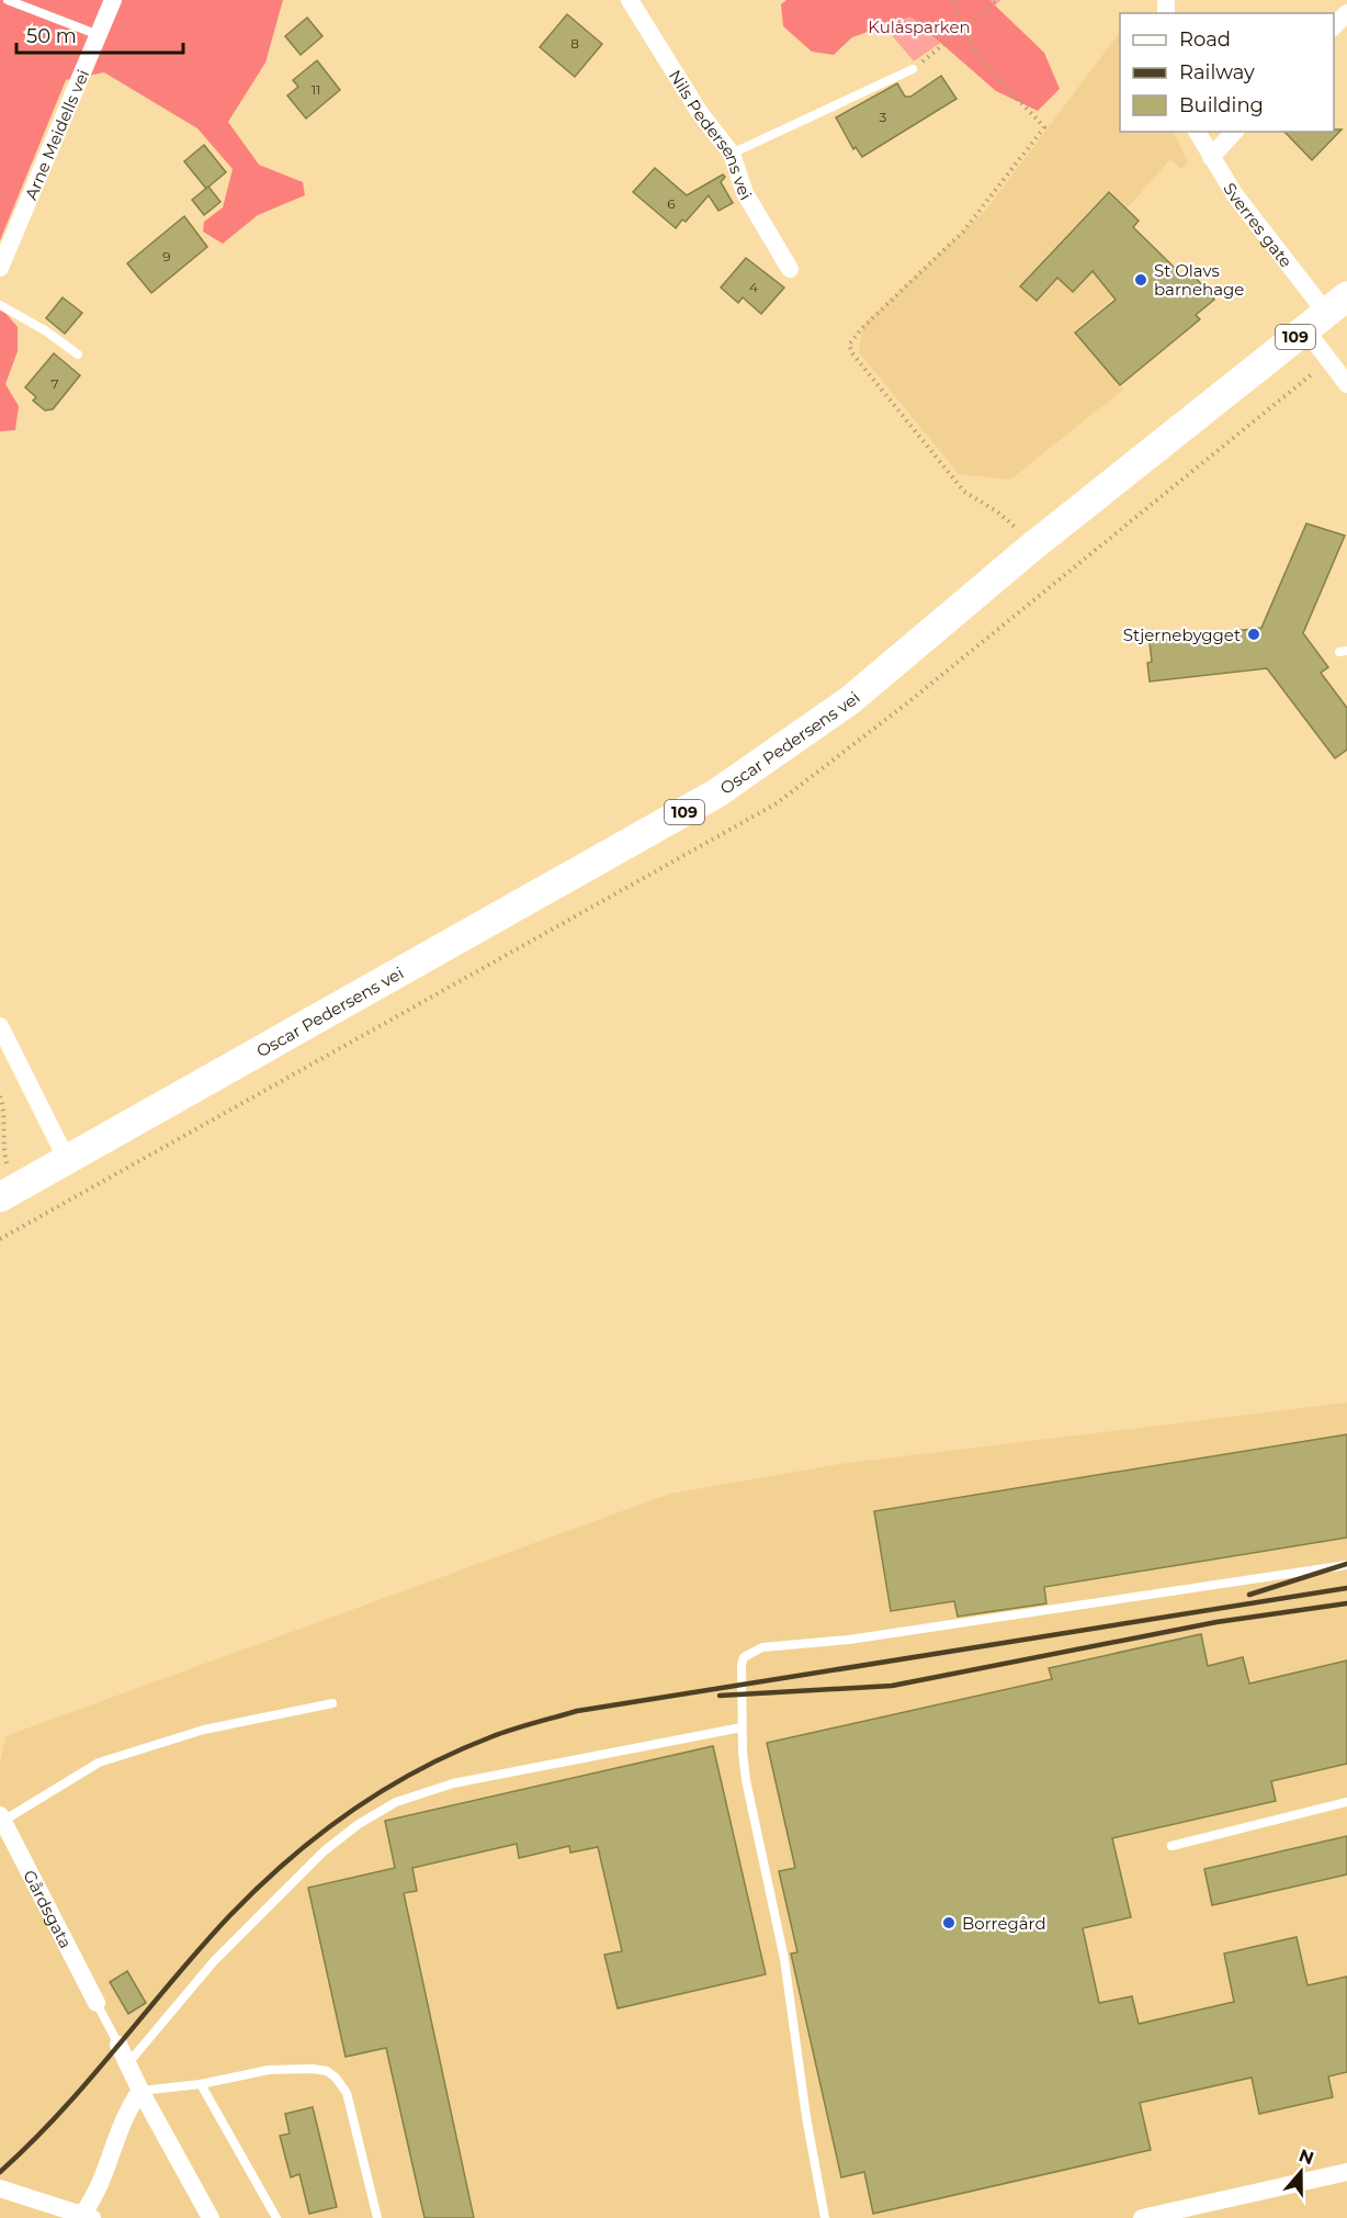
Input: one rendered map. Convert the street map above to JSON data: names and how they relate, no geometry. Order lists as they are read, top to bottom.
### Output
{
  "streets": {
    "main road": ["109", "Oscar Pedersens vei"],
    "street": [
      "Arne Meidells vei",
      "Nils Pedersens vei",
      "Sverres gate",
      "Gårdsgata"
    ]
  },
  "crossings": [
    ["Sverres gate", "Oscar Pedersens vei"]
  ],
  "parks": ["Kulåsparken"],
  "places": ["St Olavs barnehage", "Stjernebygget", "Borregård"],
  "house_numbers": [
    "8",
    "11",
    "3",
    "6",
    "9",
    "4",
    "7"
  ],
  "legend": ["Road", "Railway", "Building"],
  "scale_bar": "50 m",
  "north": "top"
}
